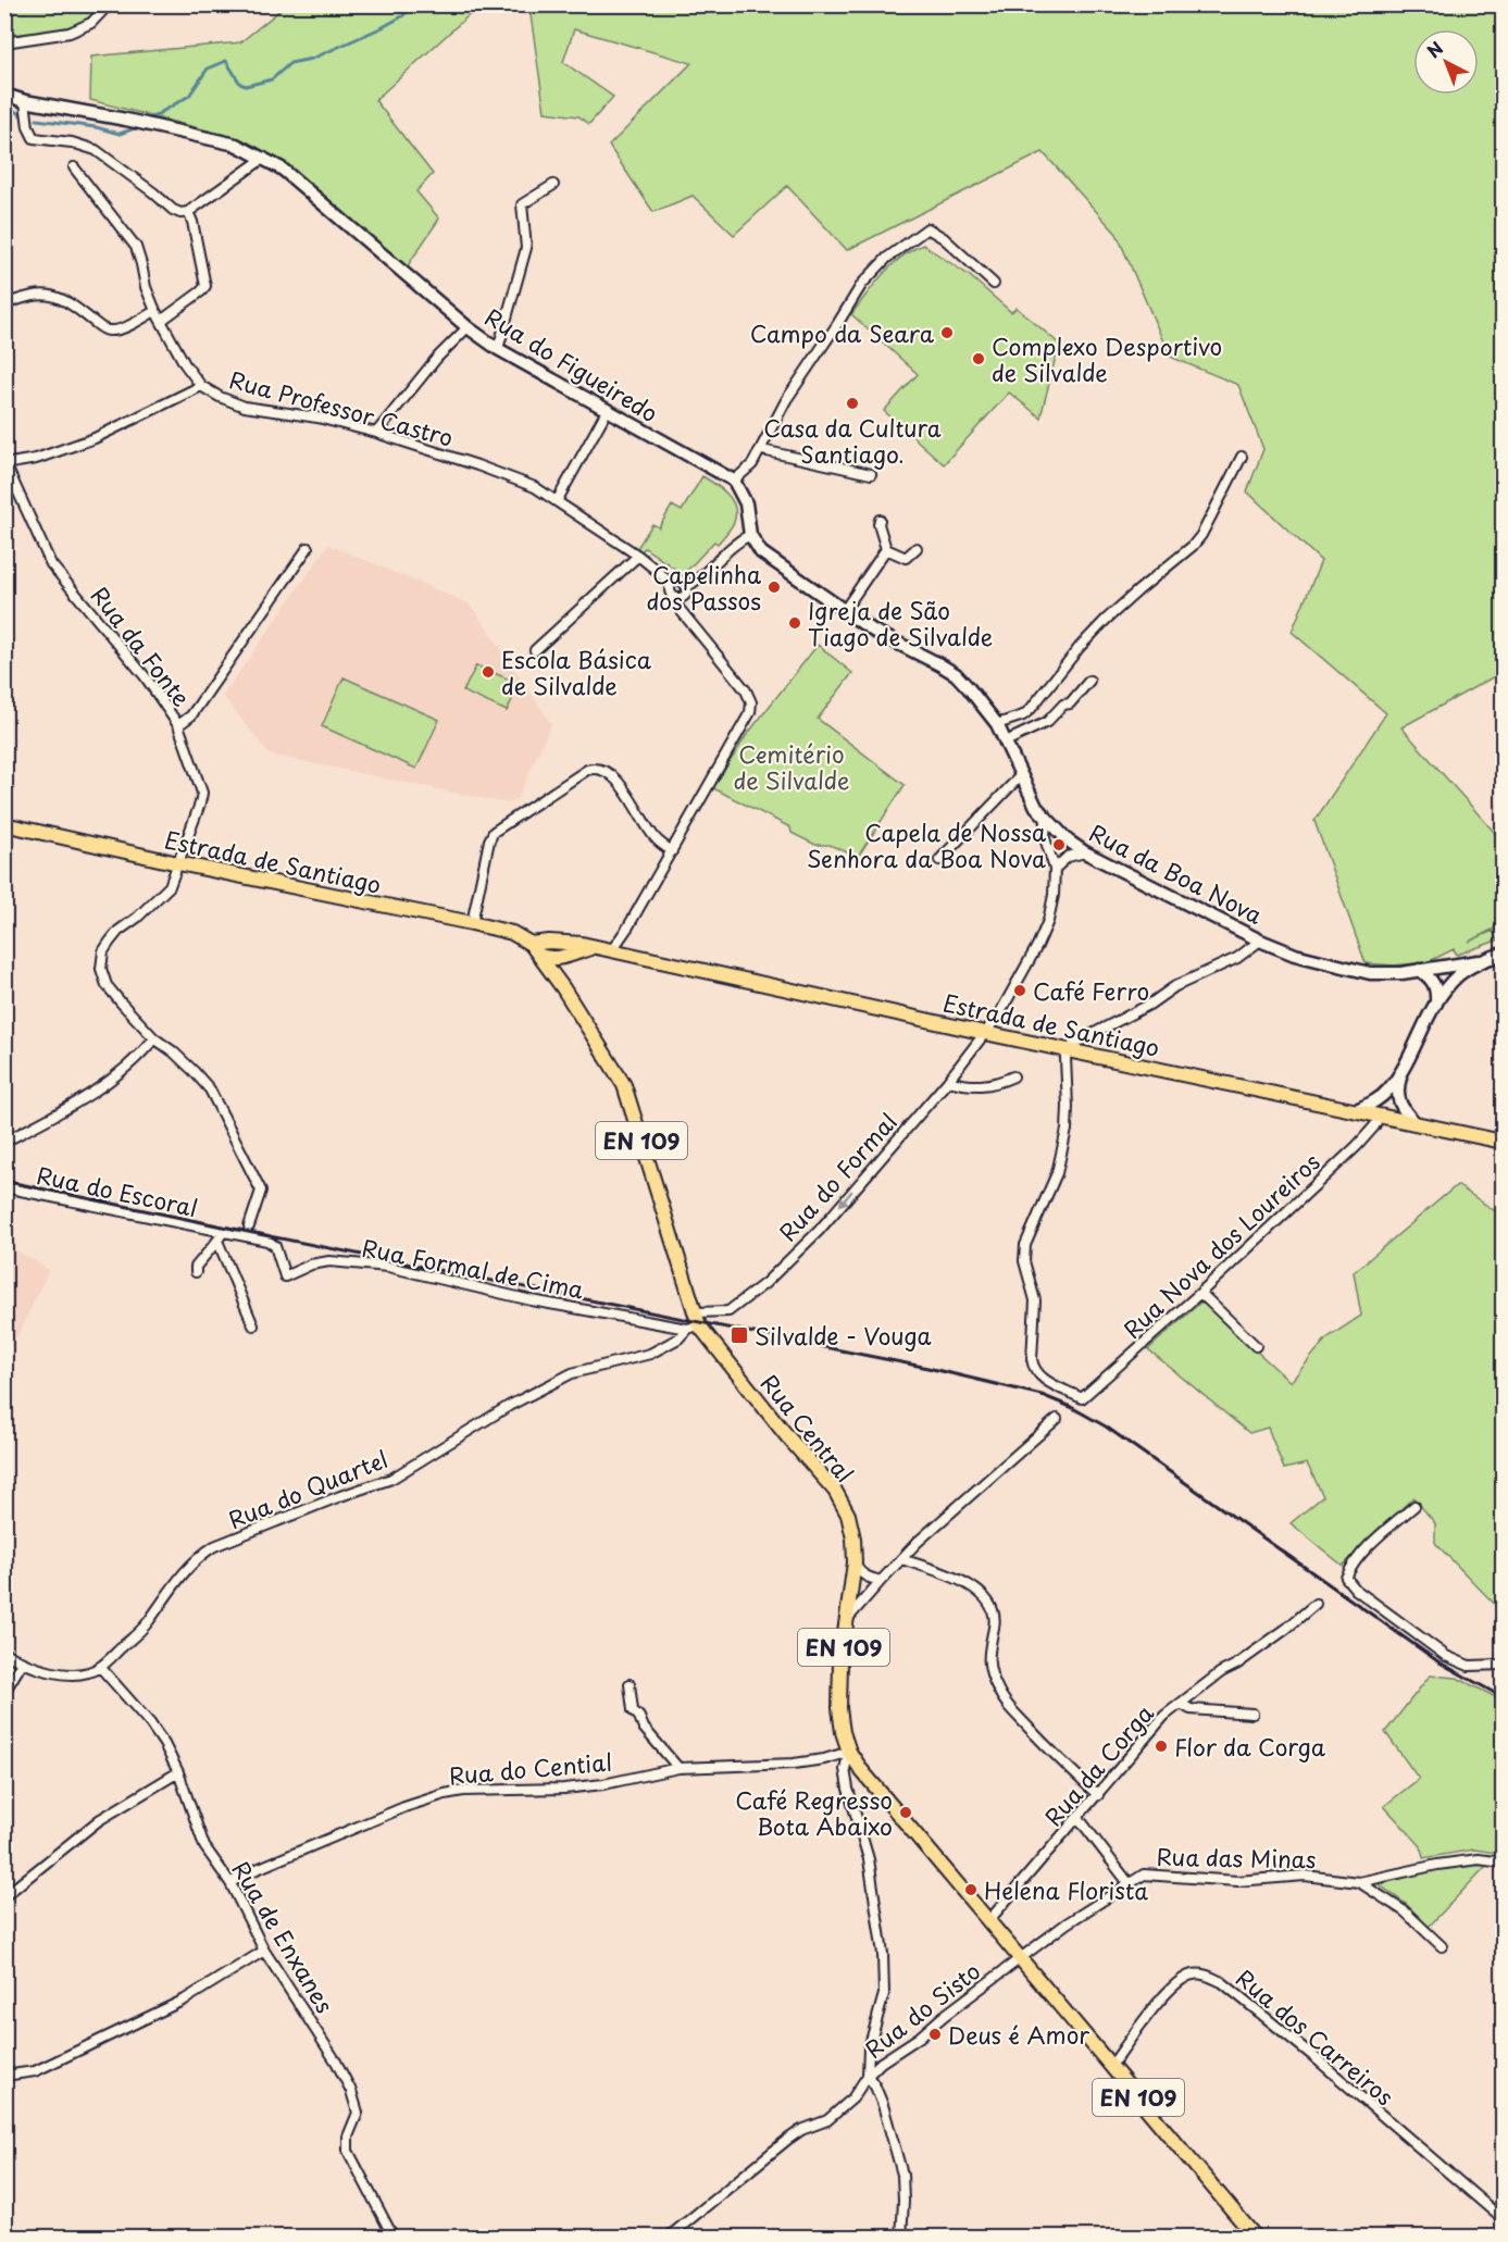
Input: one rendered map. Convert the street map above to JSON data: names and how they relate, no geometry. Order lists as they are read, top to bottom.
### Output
{
  "streets": {
    "main road": [
      "Rua do Figueiredo",
      "Estrada de Santiago",
      "Rua da Boa Nova",
      "EN 109",
      "Rua Central"
    ],
    "street": [
      "Rua Professor Castro",
      "Rua da Fonte",
      "Rua do Formal",
      "Rua do Escoral",
      "Rua Nova dos Loureiros",
      "Rua Formal de Cima",
      "Rua do Quartel",
      "Rua da Corga",
      "Rua do Cential",
      "Rua das Minas",
      "Rua de Enxanes",
      "Rua do Sisto",
      "Rua dos Carreiros"
    ]
  },
  "crossings": [
    ["Rua da Fonte", "Estrada de Santiago"],
    ["Estrada de Santiago", "Rua do Formal"],
    ["Estrada de Santiago", "Rua Nova dos Loureiros"],
    ["Estrada de Santiago", "Rua Central"],
    ["EN 109", "Rua Central"],
    ["EN 109", "Rua das Minas"],
    ["EN 109", "Rua do Sisto"],
    ["EN 109", "Rua dos Carreiros"],
    ["Rua do Formal", "Rua Central"],
    ["Rua do Escoral", "Rua Formal de Cima"],
    ["Rua Formal de Cima", "Rua Central"],
    ["Rua Formal de Cima", "Rua do Quartel"],
    ["Rua Central", "Rua do Quartel"],
    ["Rua Central", "Rua da Corga"],
    ["Rua Central", "Rua do Cential"],
    ["Rua Central", "Rua das Minas"],
    ["Rua Central", "Rua do Sisto"],
    ["Rua do Quartel", "Rua de Enxanes"],
    ["Rua do Cential", "Rua de Enxanes"],
    ["Rua das Minas", "Rua do Sisto"]
  ],
  "one_way": ["Rua do Formal"],
  "parks": ["Cemitério de Silvalde"],
  "places": {
    "other": [
      "Campo da Seara",
      "Complexo Desportivo de Silvalde",
      "Casa da Cultura Santiago.",
      "Capelinha dos Passos",
      "Igreja de São Tiago de Silvalde",
      "Escola Básica de Silvalde",
      "Capela de Nossa Senhora da Boa Nova",
      "Café Ferro",
      "Flor da Corga",
      "Café Regresso Bota Abaixo",
      "Helena Florista",
      "Deus é Amor"
    ],
    "transit": ["Silvalde - Vouga"]
  },
  "north": "top left"
}
